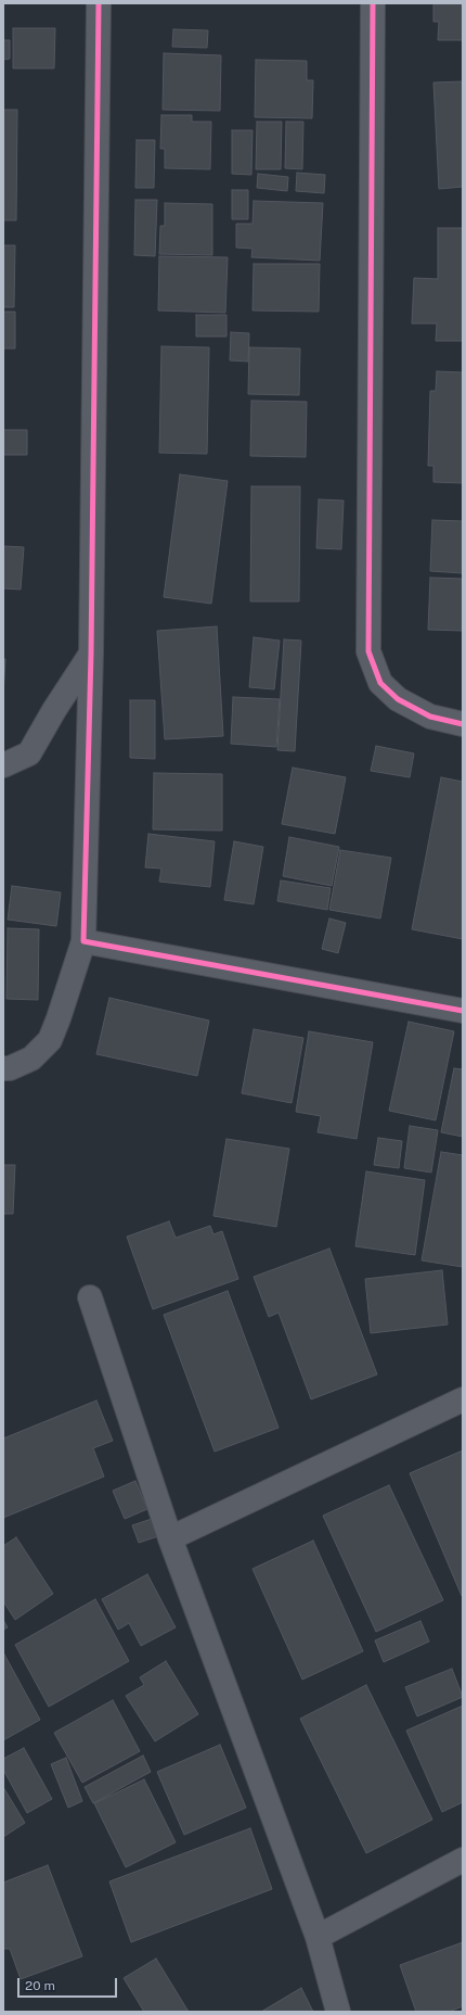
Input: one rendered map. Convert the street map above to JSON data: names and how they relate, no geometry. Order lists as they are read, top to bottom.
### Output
{
  "scale_bar": "20 m"
}
